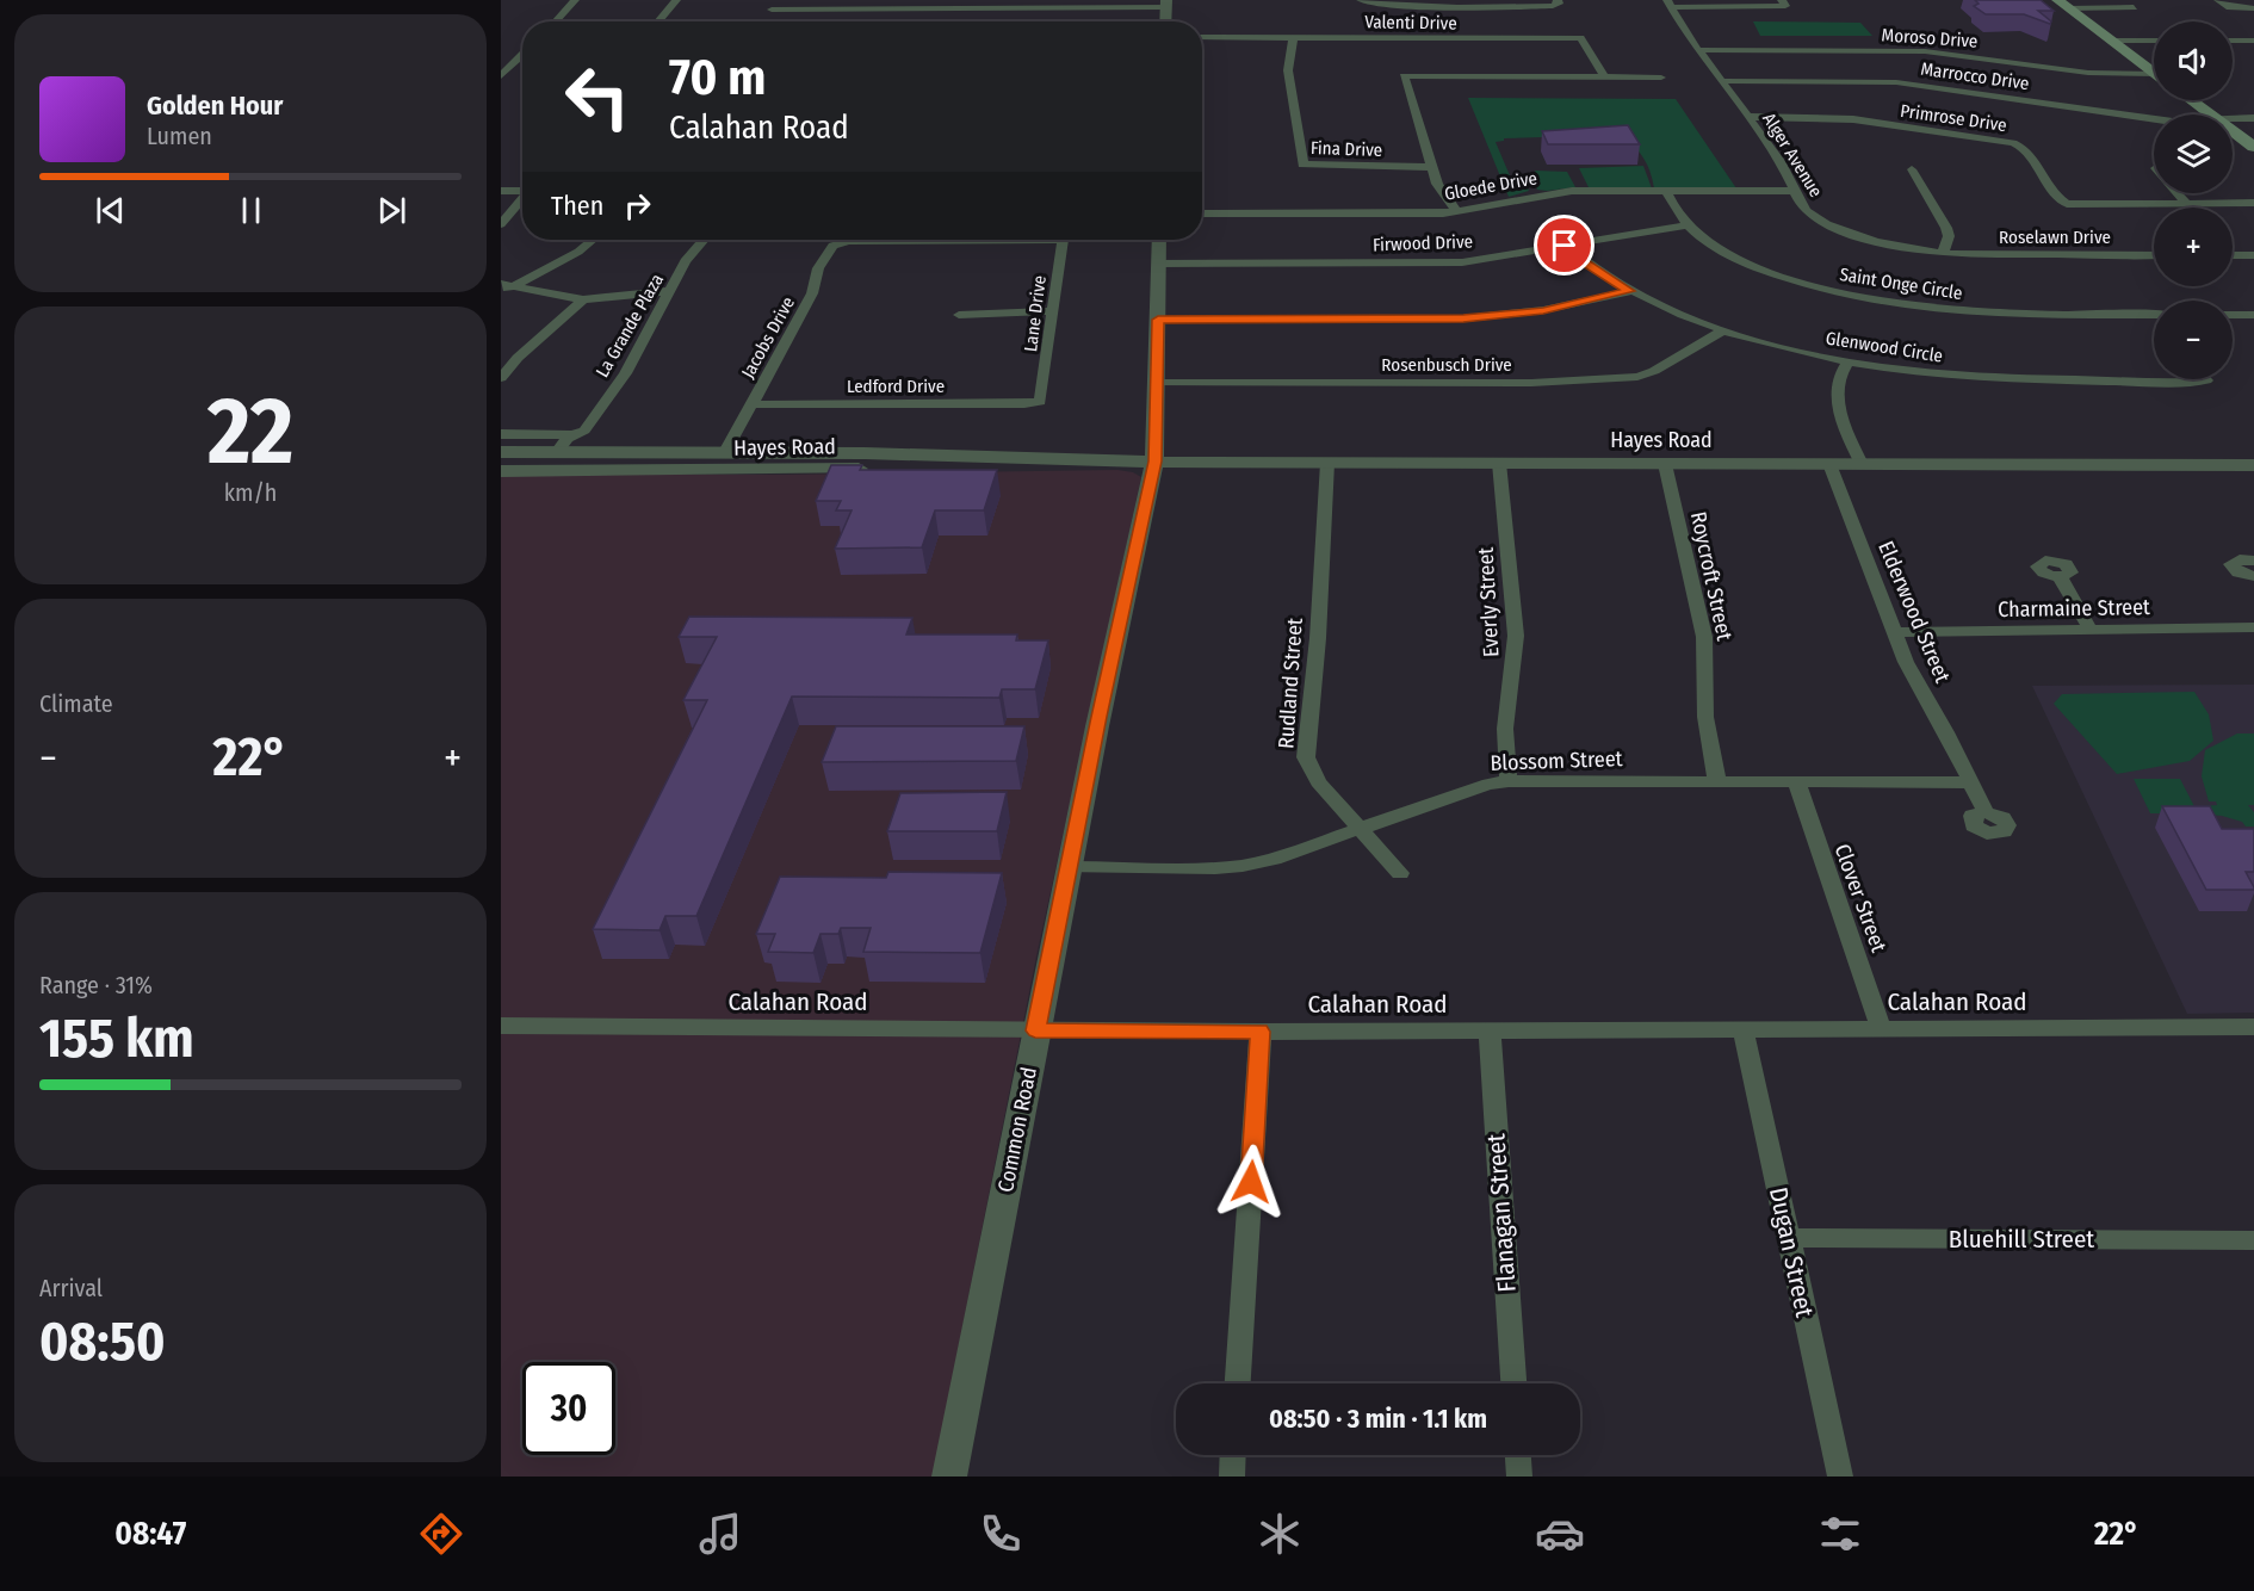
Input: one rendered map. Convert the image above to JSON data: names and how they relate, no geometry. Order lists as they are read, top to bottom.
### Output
{
  "streets": {
    "street": [
      "Valenti Drive",
      "Moroso Drive",
      "Marrocco Drive",
      "Primrose Drive",
      "Fina Drive",
      "Alger Avenue",
      "Gloede Drive",
      "Roselawn Drive",
      "Firwood Drive",
      "Saint Onge Circle",
      "Lane Drive",
      "La Grande Plaza",
      "Jacobs Drive",
      "Glenwood Circle",
      "Rosenbusch Drive",
      "Ledford Drive",
      "Hayes Road",
      "Roycroft Street",
      "Everly Street",
      "Charmaine Street",
      "Elderwood Street",
      "Rudland Street",
      "Blossom Street",
      "Clover Street",
      "Calahan Road",
      "Common Road",
      "Flanagan Street",
      "Bluehill Street",
      "Dugan Street"
    ]
  },
  "crossings": [
    ["Valenti Drive", "Fina Drive"],
    ["Moroso Drive", "Alger Avenue"],
    ["Marrocco Drive", "Alger Avenue"],
    ["Primrose Drive", "Alger Avenue"],
    ["Alger Avenue", "Gloede Drive"],
    ["Alger Avenue", "Roselawn Drive"],
    ["Gloede Drive", "Saint Onge Circle"],
    ["Firwood Drive", "Saint Onge Circle"],
    ["Firwood Drive", "Glenwood Circle"],
    ["Firwood Drive", "Common Road"],
    ["Lane Drive", "Ledford Drive"],
    ["La Grande Plaza", "Hayes Road"],
    ["Jacobs Drive", "Ledford Drive"],
    ["Jacobs Drive", "Hayes Road"],
    ["Glenwood Circle", "Rosenbusch Drive"],
    ["Rosenbusch Drive", "Common Road"],
    ["Hayes Road", "Roycroft Street"],
    ["Hayes Road", "Everly Street"],
    ["Hayes Road", "Elderwood Street"],
    ["Hayes Road", "Rudland Street"],
    ["Hayes Road", "Common Road"],
    ["Roycroft Street", "Blossom Street"],
    ["Everly Street", "Blossom Street"],
    ["Charmaine Street", "Elderwood Street"],
    ["Elderwood Street", "Blossom Street"],
    ["Rudland Street", "Blossom Street"],
    ["Blossom Street", "Clover Street"],
    ["Blossom Street", "Common Road"],
    ["Clover Street", "Calahan Road"],
    ["Calahan Road", "Common Road"],
    ["Calahan Road", "Flanagan Street"],
    ["Calahan Road", "Dugan Street"],
    ["Bluehill Street", "Dugan Street"]
  ],
  "page": {
    "map_buttons": ["+", "−"],
    "turn": ["70 m", "Calahan Road"],
    "song": ["Golden Hour", "Lumen"],
    "then": "Then",
    "tile": [
      ["22", "km/h"],
      "Climate",
      ["Range · 31%", "155 km"],
      ["Arrival", "08:50"]
    ],
    "heat": ["−", "22°", "+"],
    "limit": "30",
    "trip": "08:50 · 3 min · 1.1 km",
    "tabs": ["08:47", "22°"]
  }
}
